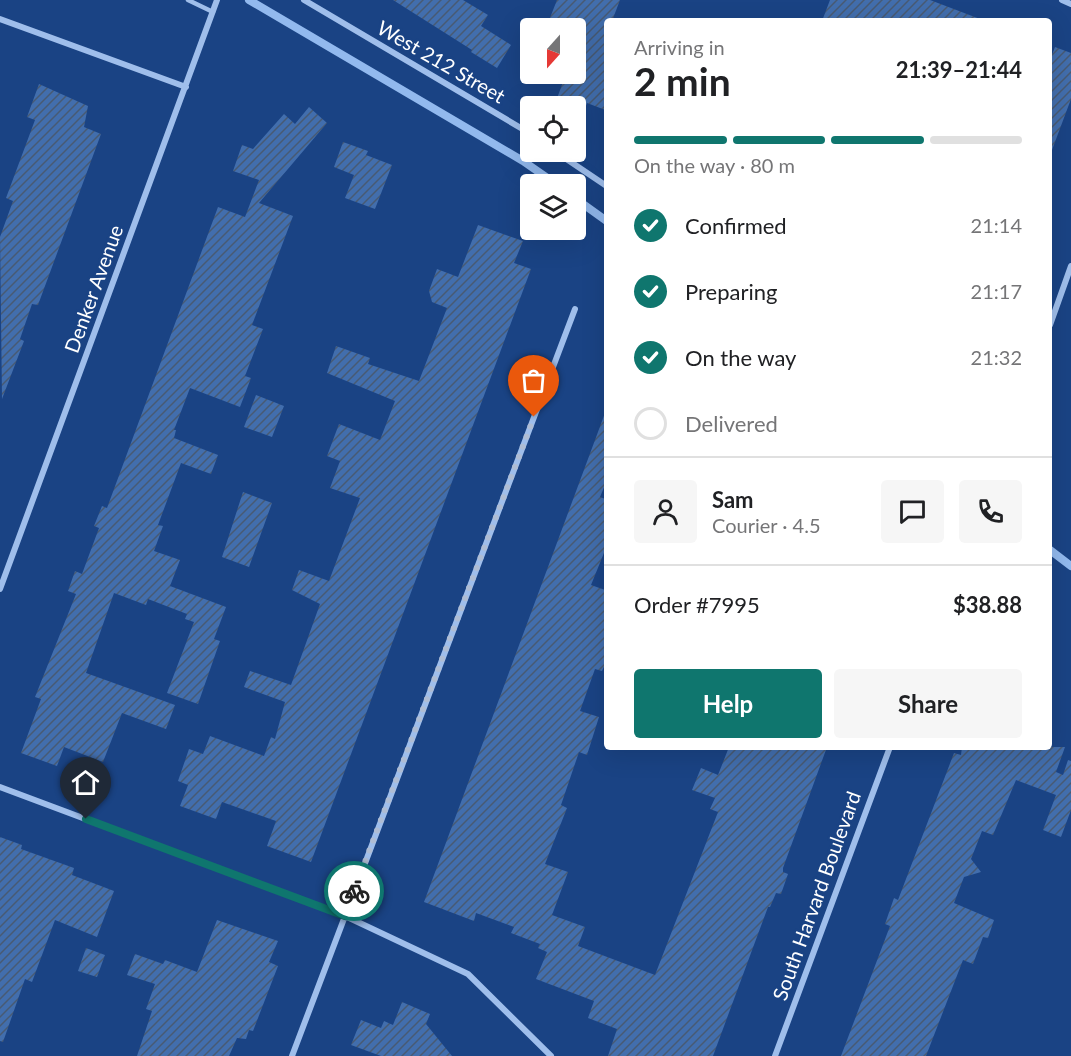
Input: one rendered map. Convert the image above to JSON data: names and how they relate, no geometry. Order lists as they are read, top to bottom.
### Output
{
  "streets": {
    "street": ["West 212 Street", "Denker Avenue", "South Harvard Boulevard"]
  },
  "north": "bottom",
  "page": {
    "heading": ["2 min", "Arriving in", "21:39–21:44"],
    "panel": [
      "Sam",
      "Courier · 4.5",
      "Order #7995",
      "$38.88"
    ],
    "bar": "On the way · 80 m",
    "list": [
      ["Confirmed", "21:14"],
      ["Preparing", "21:17"],
      ["On the way", "21:32"],
      "Delivered"
    ],
    "buttons": ["Help", "Share"]
  }
}
